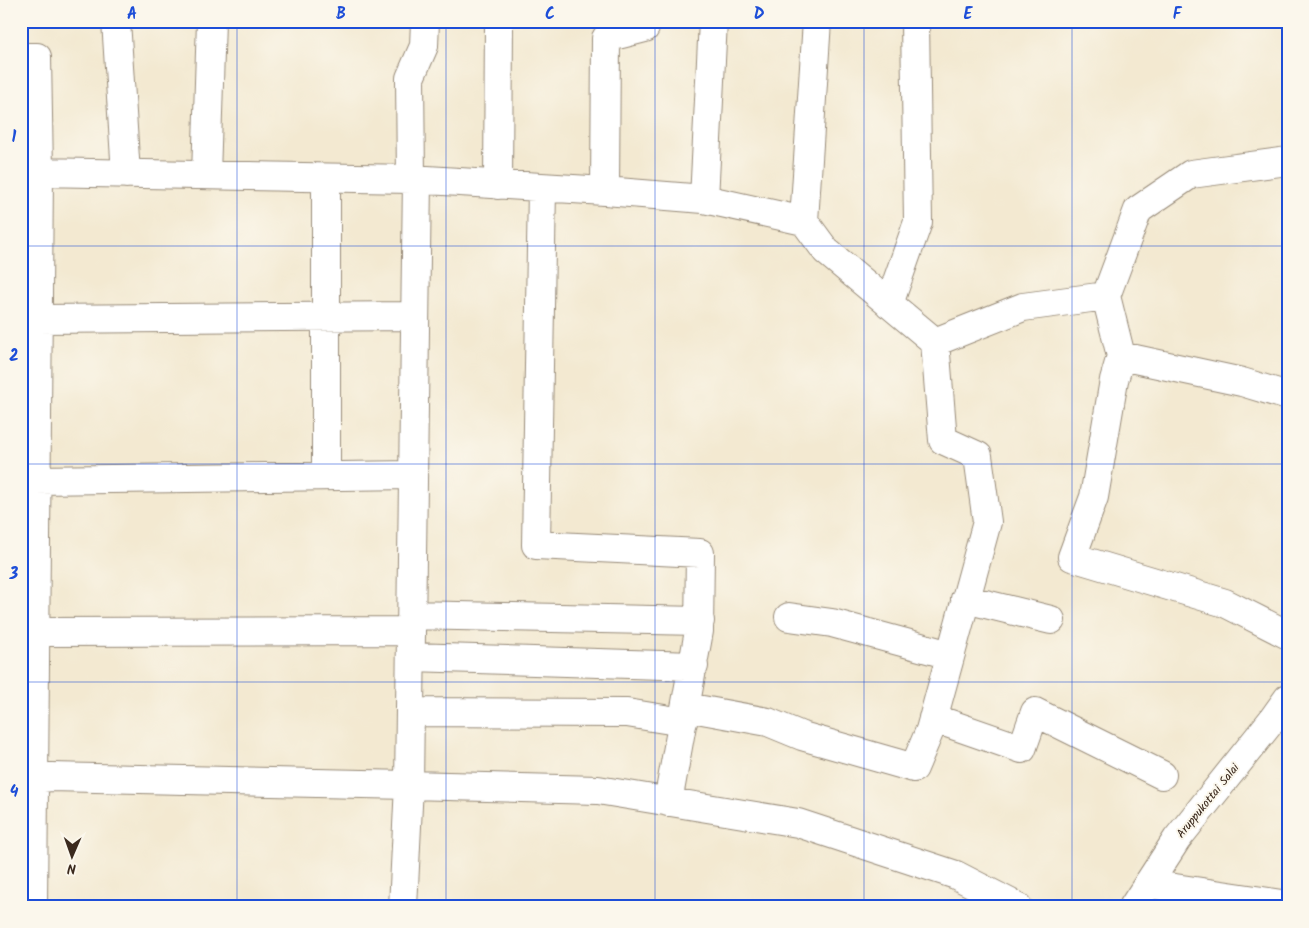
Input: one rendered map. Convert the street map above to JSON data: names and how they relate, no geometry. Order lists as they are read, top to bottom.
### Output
{
  "streets": {
    "street": ["Aruppukottai Salai"]
  },
  "north": "bottom",
  "grid": {
    "columns": [
      "A",
      "B",
      "C",
      "D",
      "E",
      "F"
    ],
    "rows": [
      "1",
      "2",
      "3",
      "4"
    ]
  }
}
